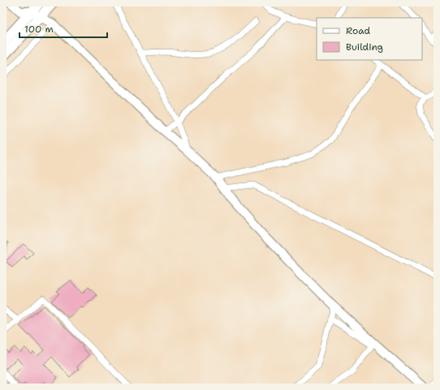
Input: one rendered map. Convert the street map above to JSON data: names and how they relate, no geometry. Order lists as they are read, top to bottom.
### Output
{
  "legend": ["Road", "Building"],
  "scale_bar": "100 m"
}
